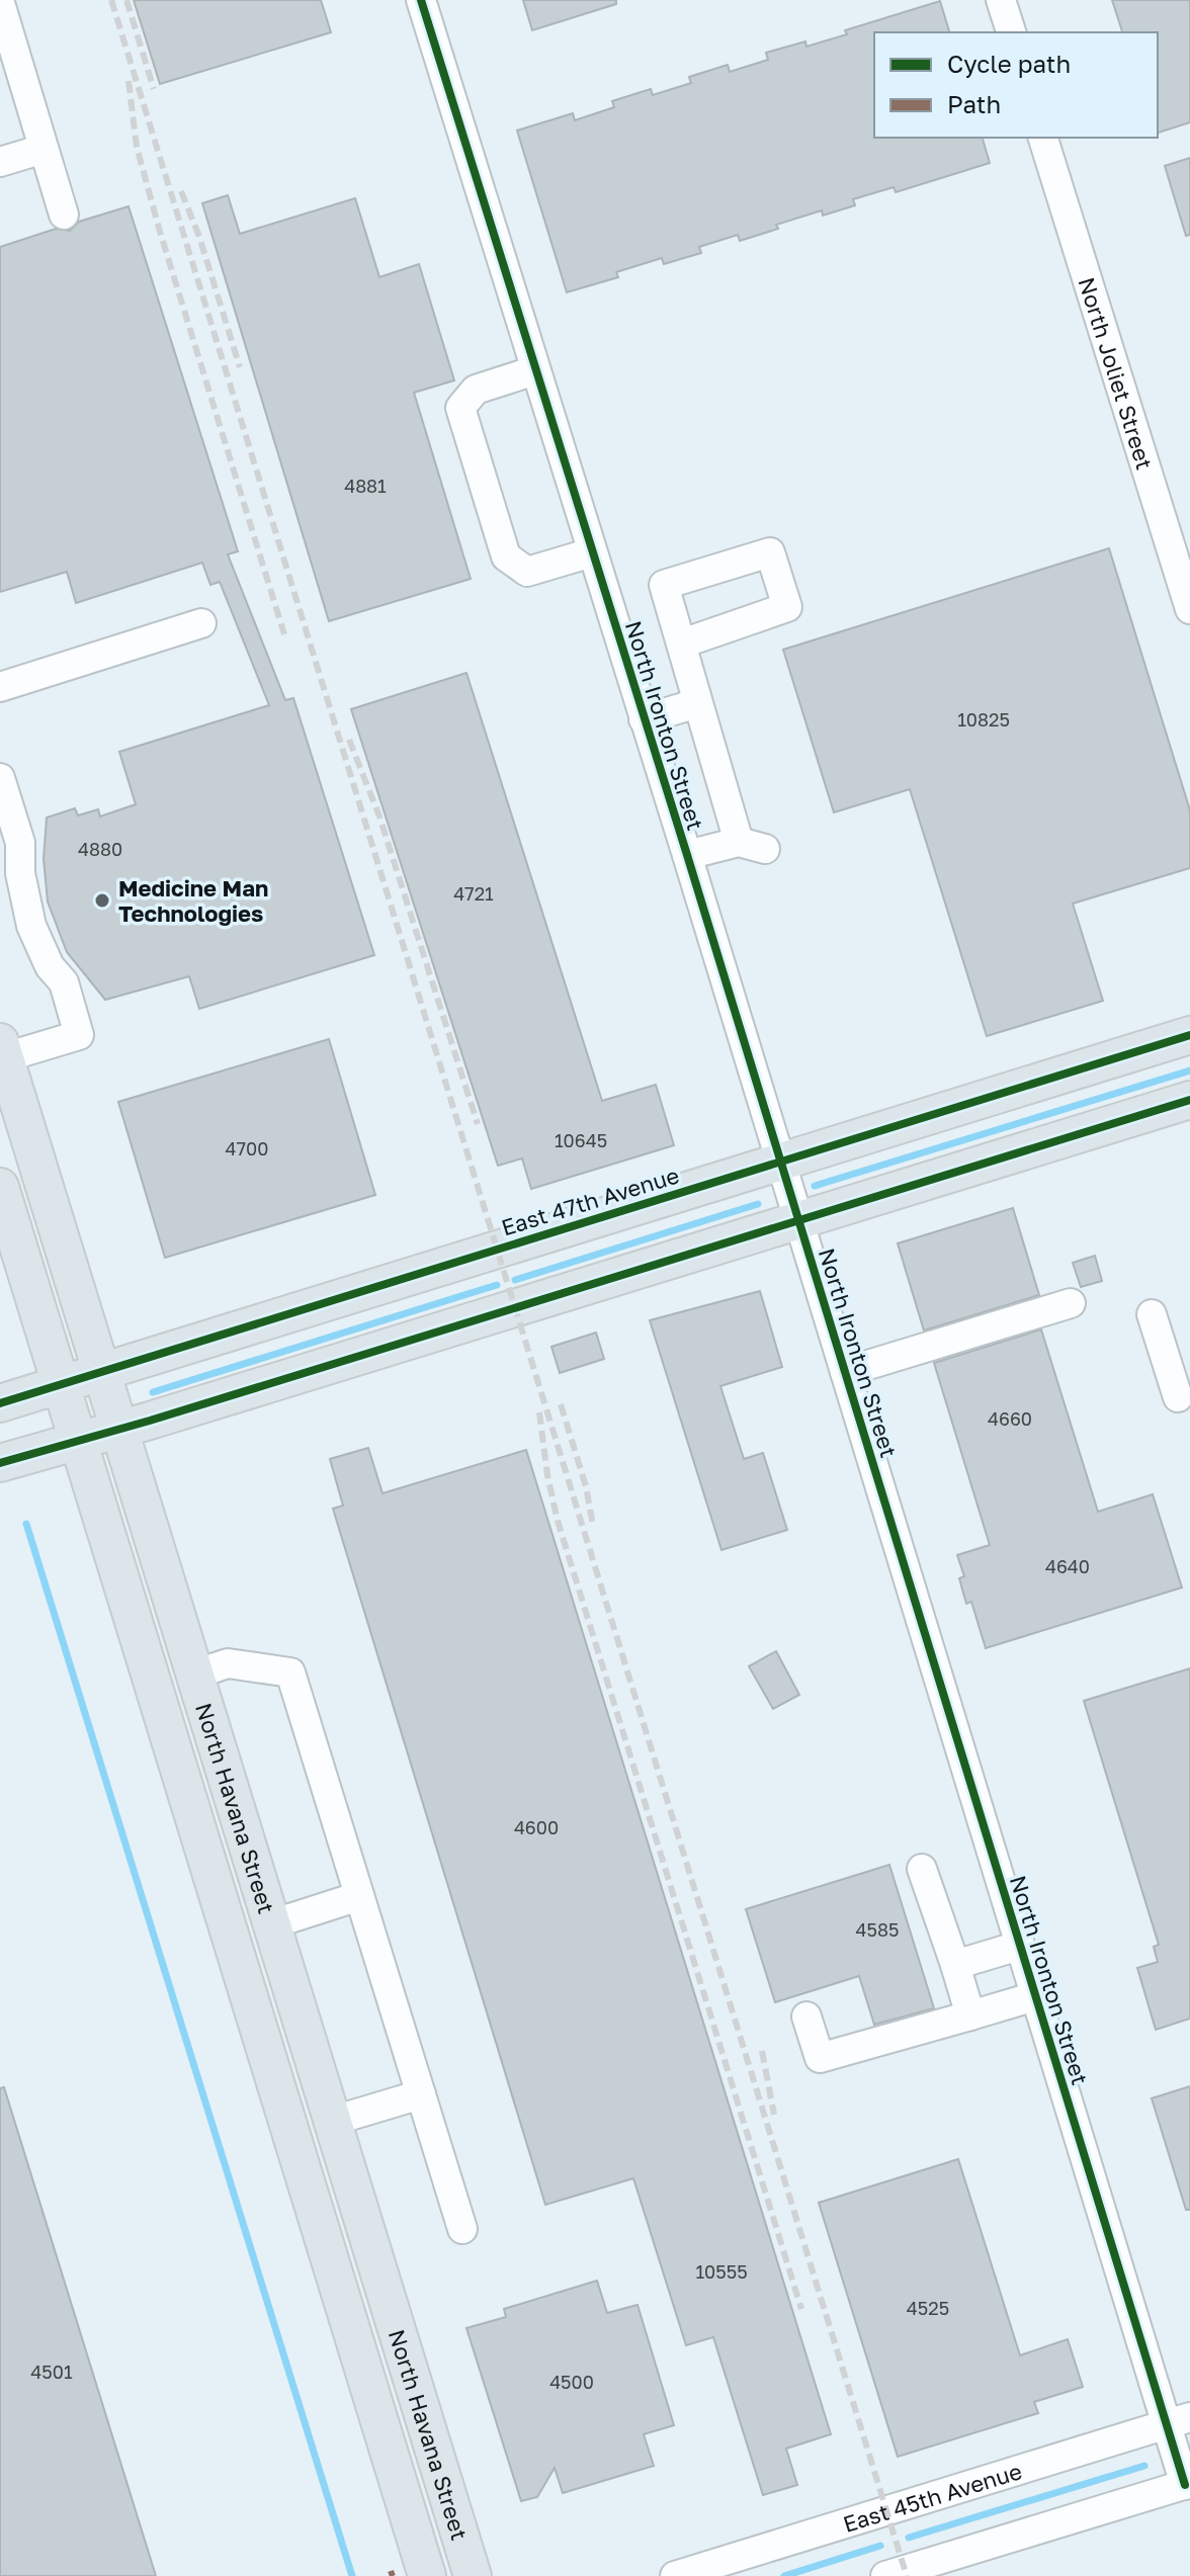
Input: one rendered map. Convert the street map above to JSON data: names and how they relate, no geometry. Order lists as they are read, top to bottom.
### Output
{
  "streets": {
    "main road": ["East 47th Avenue", "North Havana Street"],
    "street": ["North Joliet Street", "North Ironton Street", "East 45th Avenue"]
  },
  "crossings": [
    ["North Ironton Street", "East 47th Avenue"],
    ["North Ironton Street", "East 45th Avenue"],
    ["East 47th Avenue", "North Havana Street"]
  ],
  "places": ["Medicine Man Technologies"],
  "house_numbers": [
    "4881",
    "10825",
    "4880",
    "4721",
    "10645",
    "4700",
    "4660",
    "4640",
    "4600",
    "4585",
    "10555",
    "4525",
    "4501",
    "4500"
  ],
  "legend": ["Cycle path", "Path"]
}
